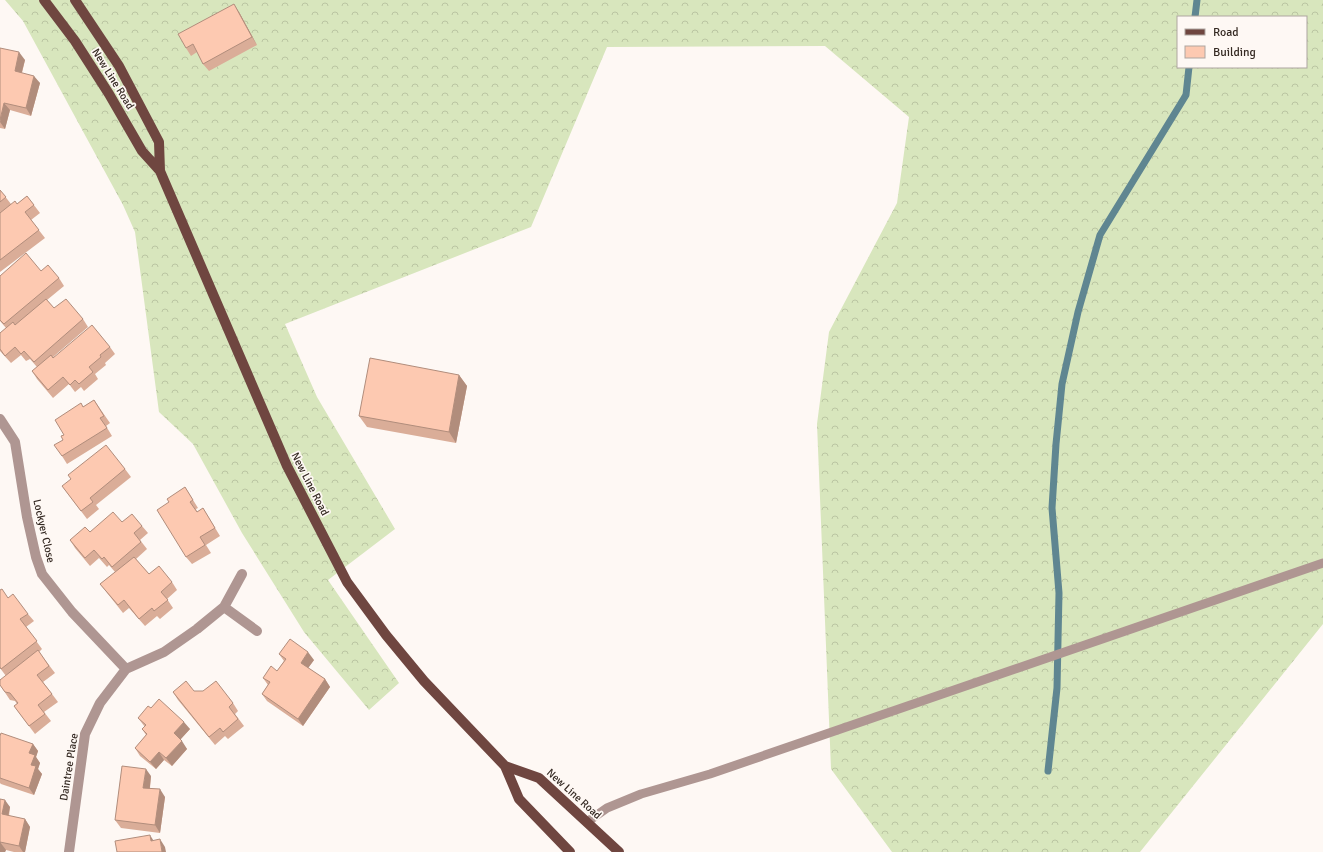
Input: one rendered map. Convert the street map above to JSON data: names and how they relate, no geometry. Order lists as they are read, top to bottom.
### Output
{
  "streets": {
    "main road": ["New Line Road"],
    "street": ["Lockyer Close", "Daintree Place"]
  },
  "crossings": [
    ["Lockyer Close", "Daintree Place"]
  ],
  "legend": ["Road", "Building"]
}
